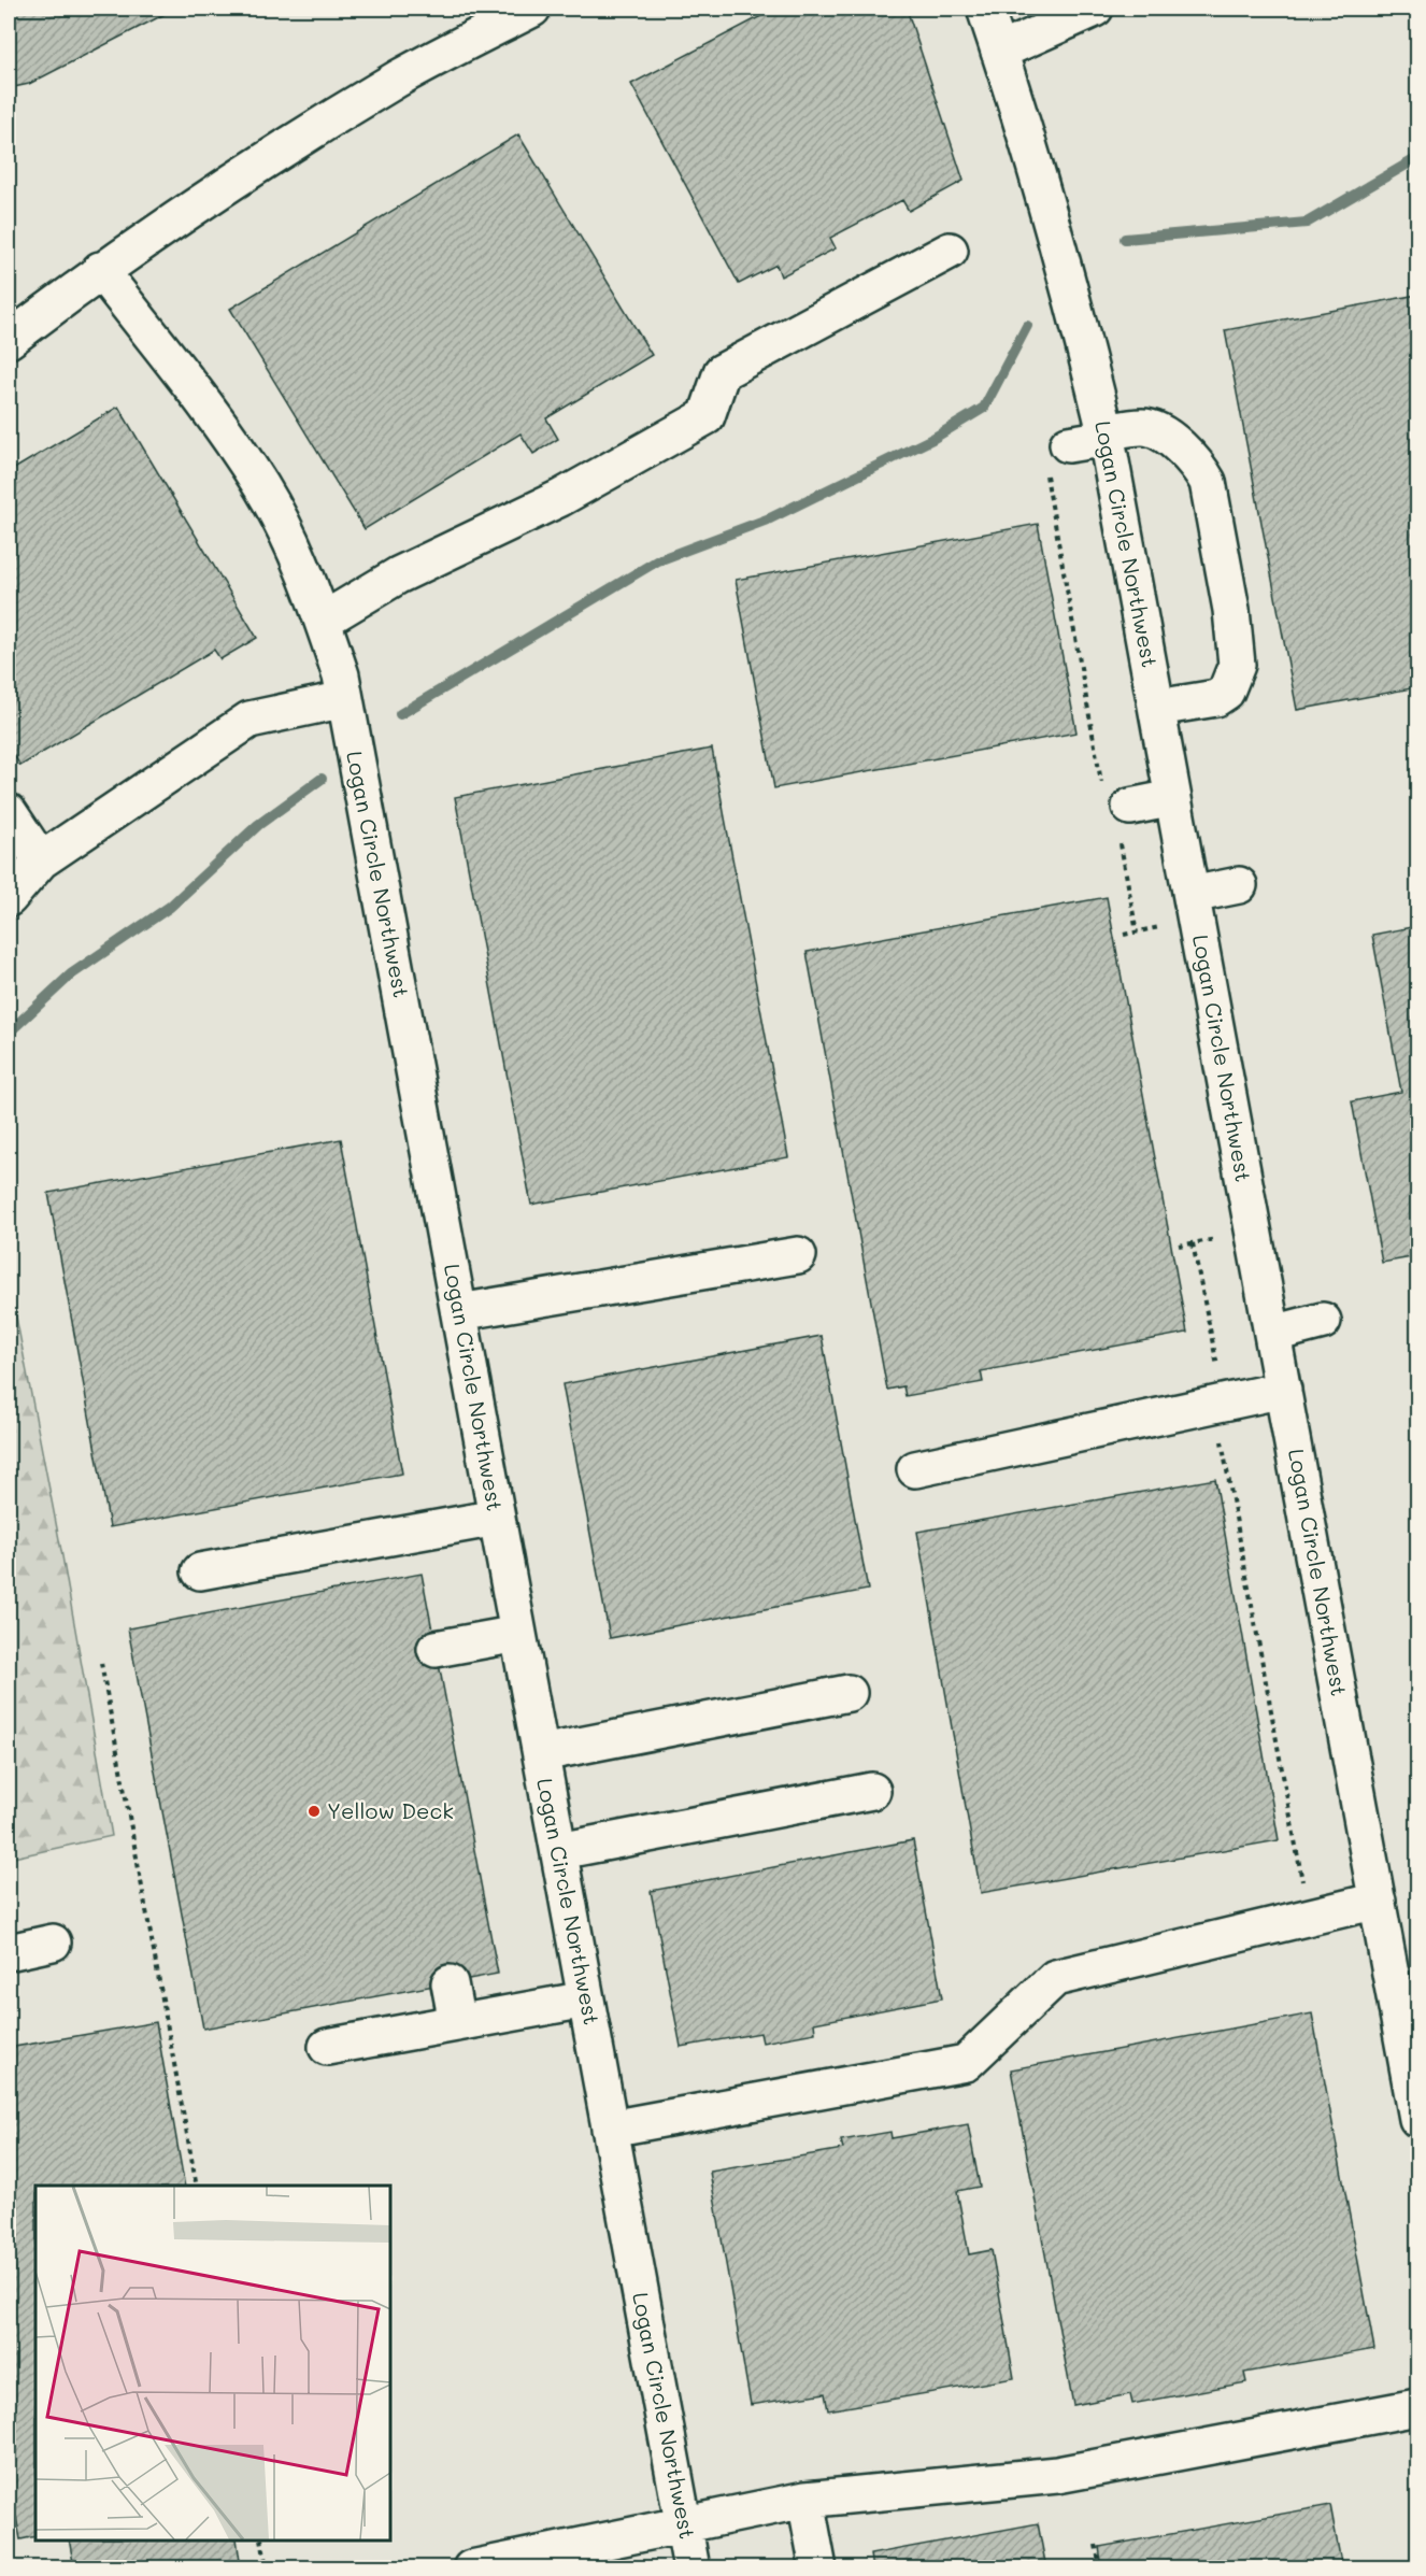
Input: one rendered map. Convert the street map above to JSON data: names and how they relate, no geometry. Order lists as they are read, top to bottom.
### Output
{
  "streets": {
    "street": ["Logan Circle Northwest"]
  },
  "places": ["Yellow Deck"]
}
